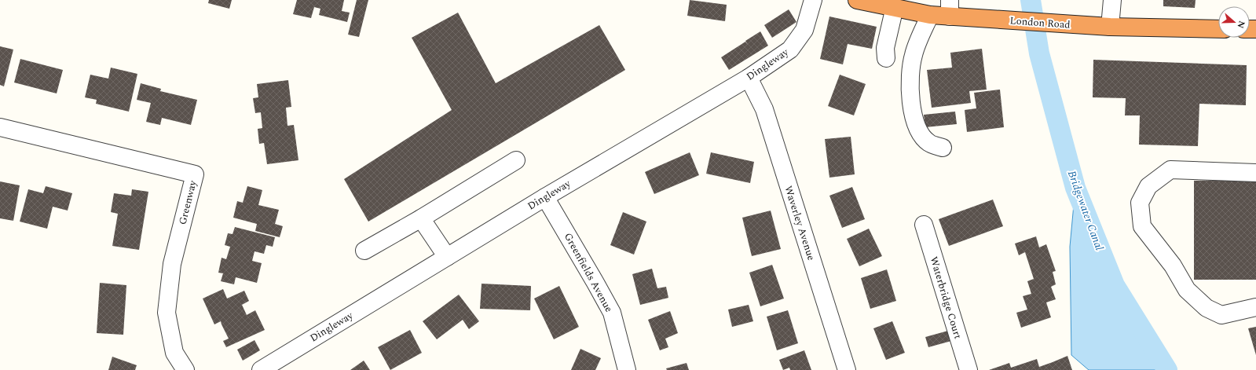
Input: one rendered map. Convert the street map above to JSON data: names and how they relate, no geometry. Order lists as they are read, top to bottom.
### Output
{
  "streets": {
    "highway": ["London Road"],
    "street": [
      "Dingleway",
      "Greenway",
      "Waverley Avenue",
      "Greenfields Avenue",
      "Waterbridge Court"
    ]
  },
  "crossings": [
    ["Dingleway", "Waverley Avenue"],
    ["Dingleway", "Greenfields Avenue"]
  ],
  "water": ["Bridgewater Canal"],
  "north": "right"
}
